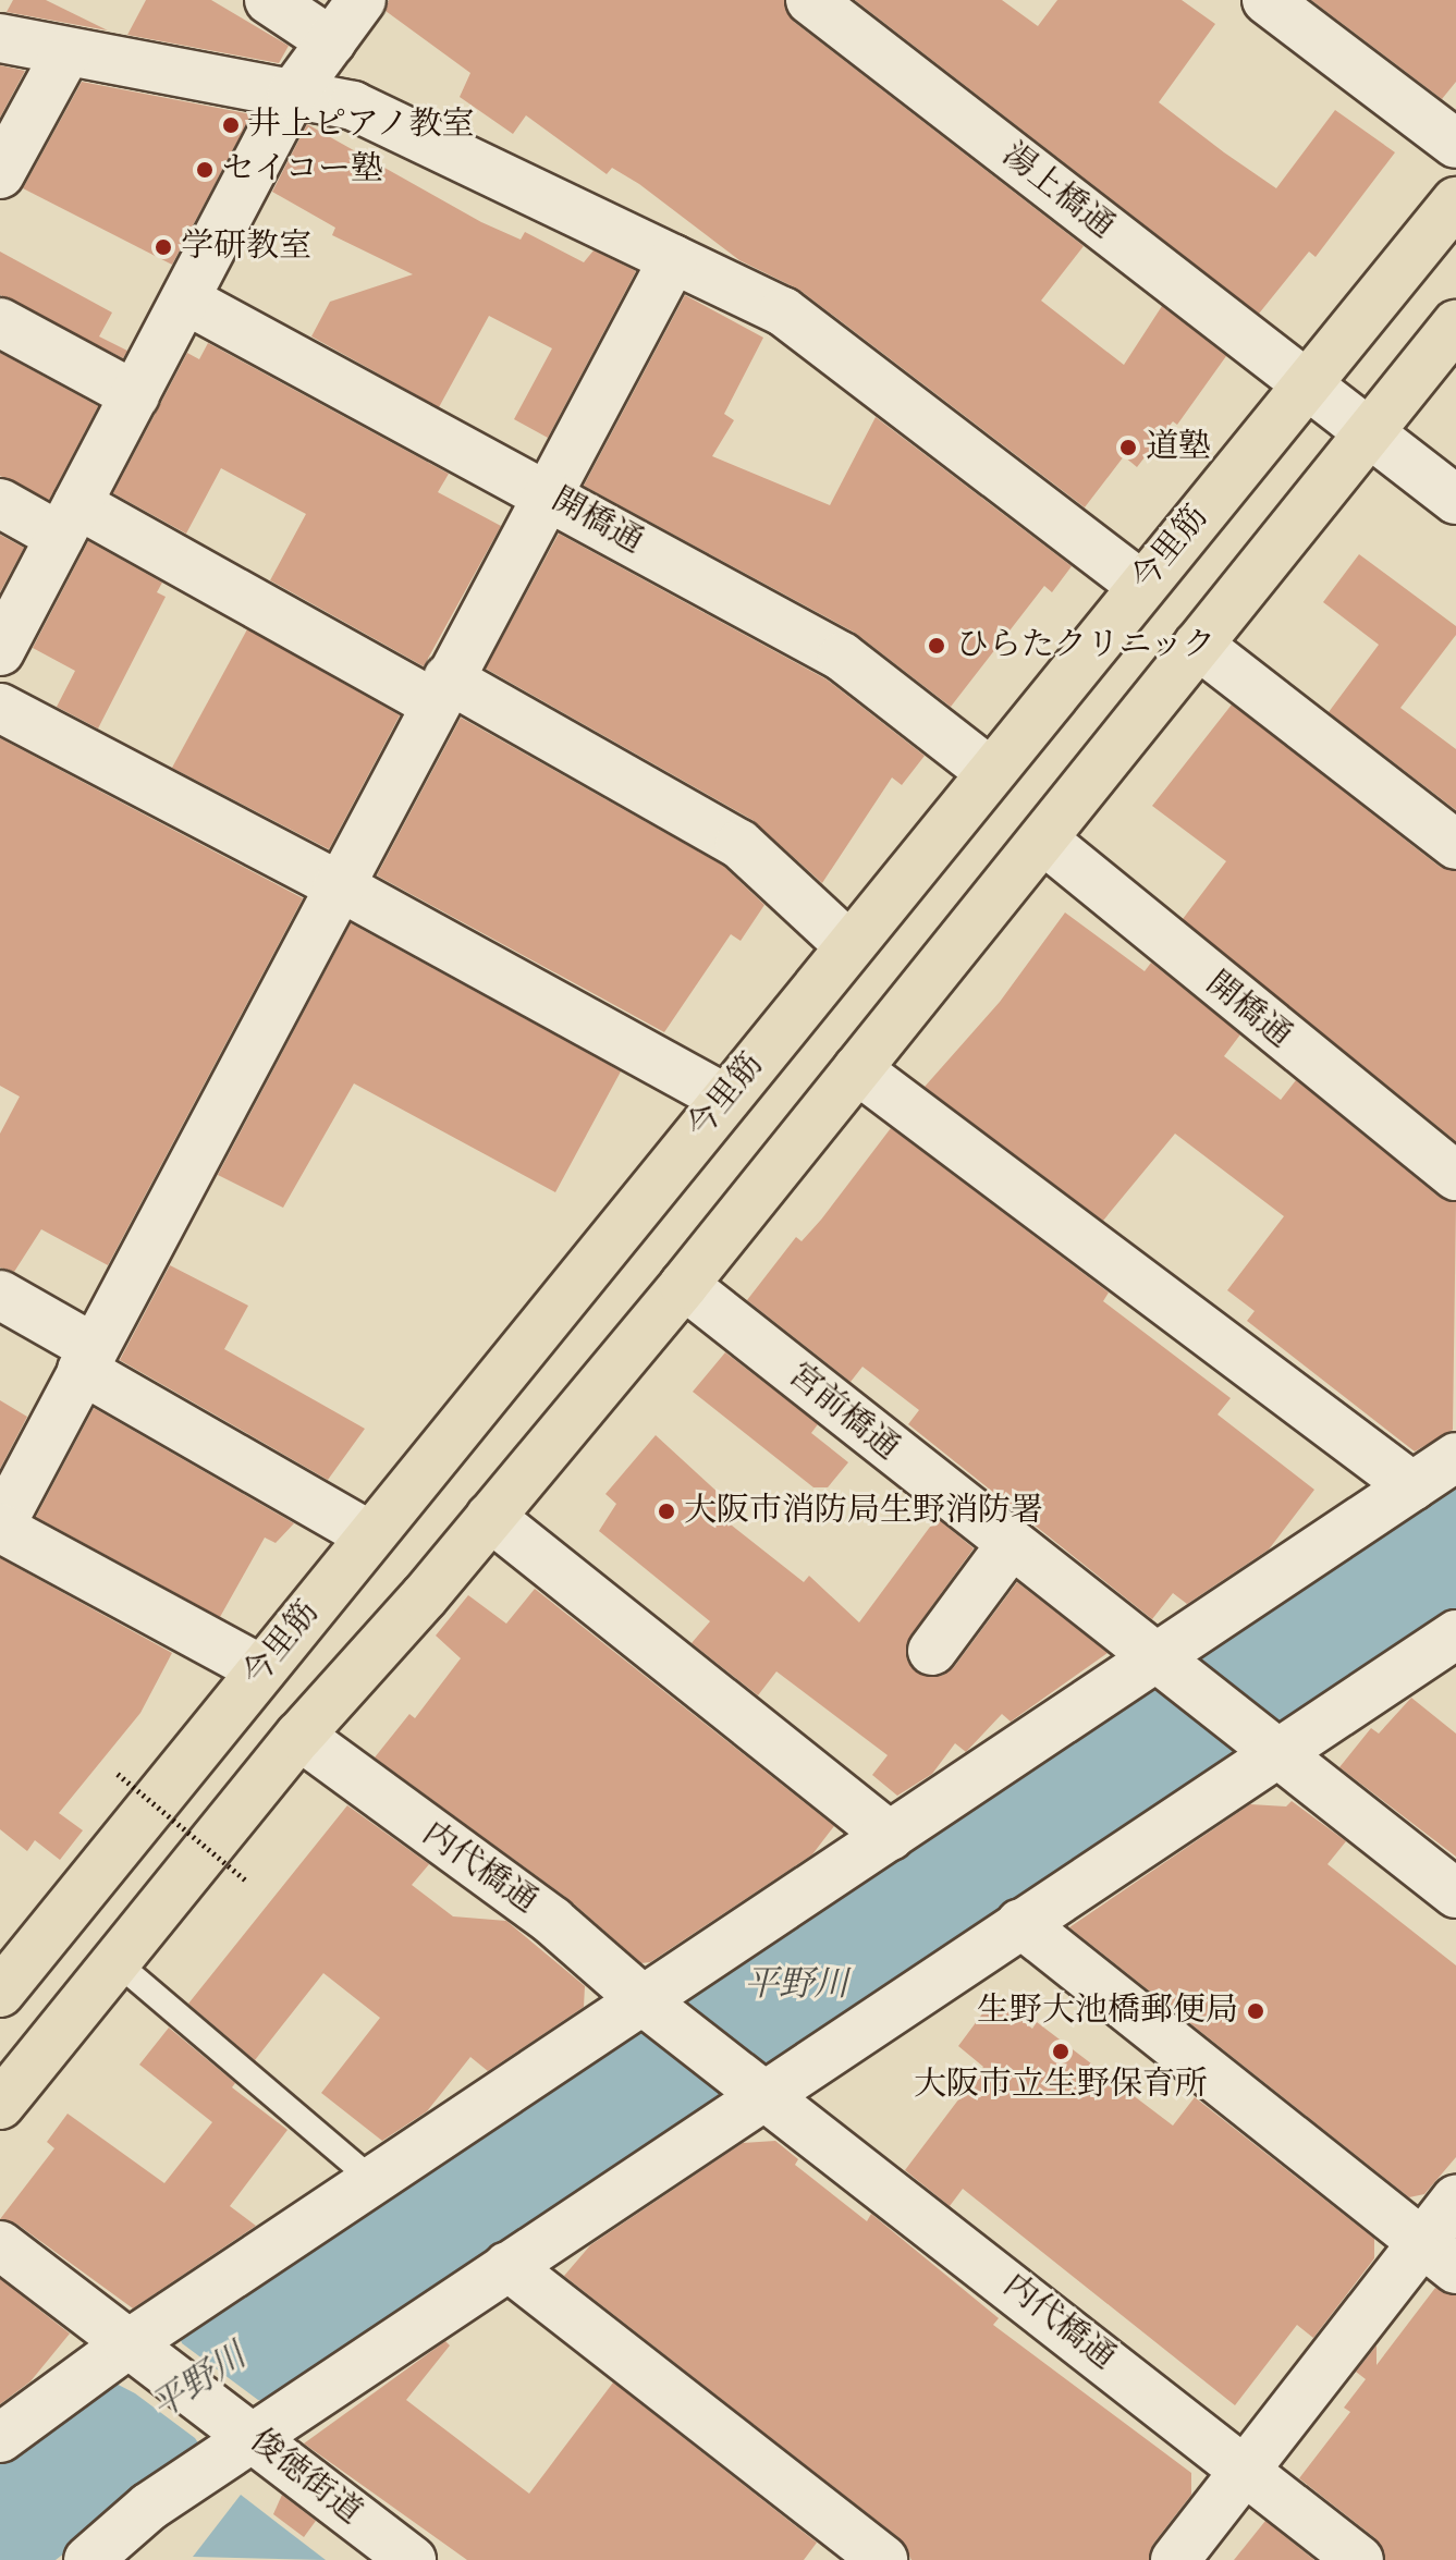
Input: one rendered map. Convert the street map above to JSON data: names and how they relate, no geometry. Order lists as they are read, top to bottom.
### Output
{
  "streets": {
    "main road": ["今里筋"],
    "street": [
      "湯上橋通",
      "開橋通",
      "宮前橋通",
      "内代橋通",
      "俊徳街道"
    ]
  },
  "crossings": [
    ["湯上橋通", "今里筋"],
    ["開橋通", "今里筋"]
  ],
  "water": ["平野川"],
  "places": [
    "井上ピアノ教室",
    "セイコー塾",
    "学研教室",
    "道塾",
    "ひらたクリニック",
    "大阪市消防局生野消防署",
    "生野大池橋郵便局",
    "大阪市立生野保育所"
  ]
}
